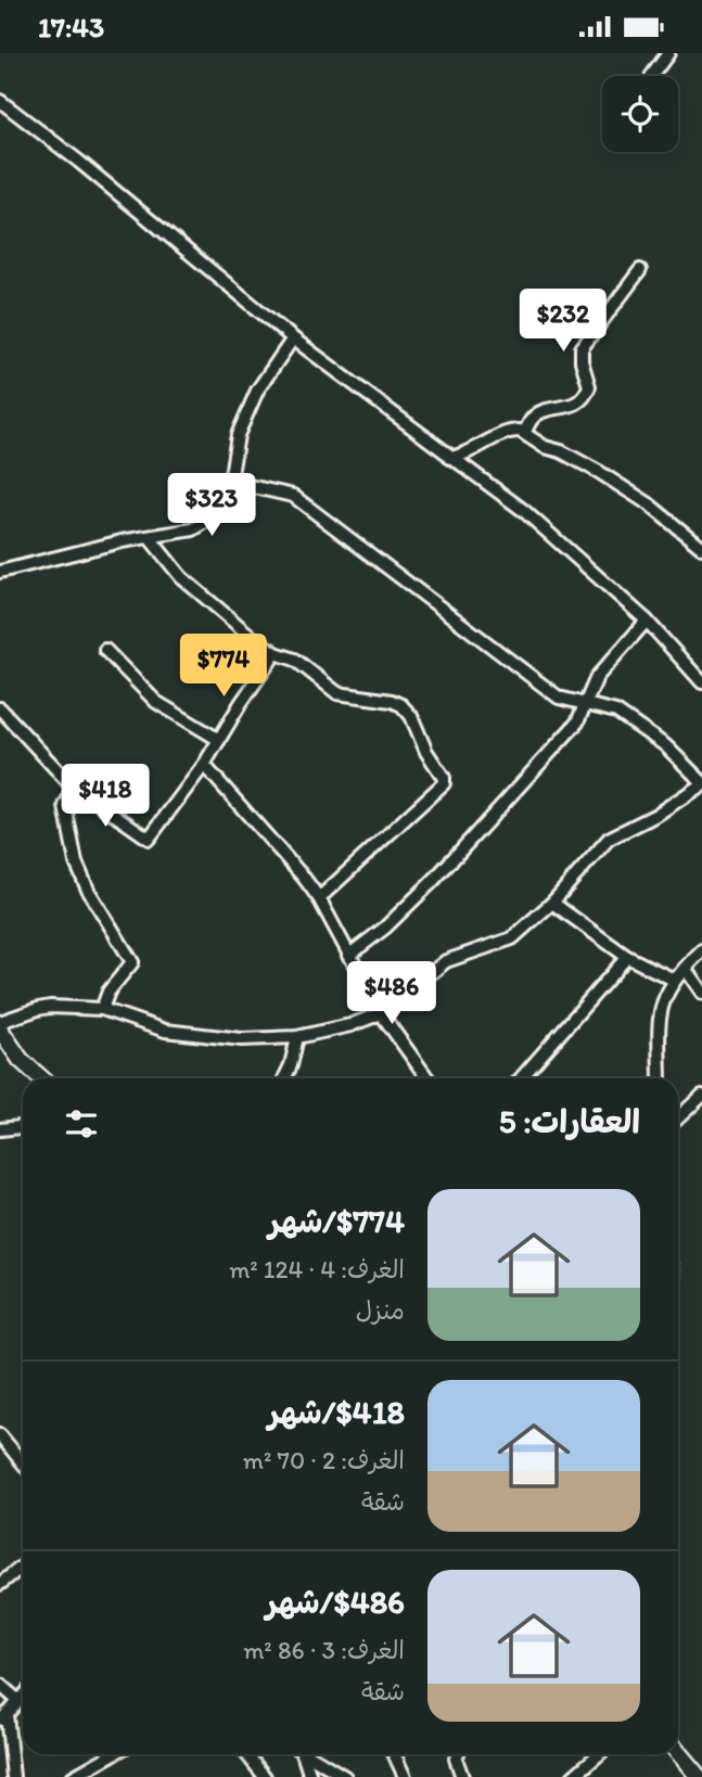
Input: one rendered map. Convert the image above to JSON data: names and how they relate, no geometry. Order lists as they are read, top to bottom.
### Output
{
  "page": {
    "status": "17:43",
    "price": [
      "$232",
      "$323",
      "$774",
      "$418",
      "$486"
    ],
    "heading": "العقارات: 5",
    "list": [
      {
        "name": "$774/شهر",
        "note": "الغرف: 4 · 124 m² · منزل"
      },
      {
        "name": "$418/شهر",
        "note": "الغرف: 2 · 70 m² · شقة"
      },
      {
        "name": "$486/شهر",
        "note": "الغرف: 3 · 86 m² · شقة"
      }
    ]
  }
}
